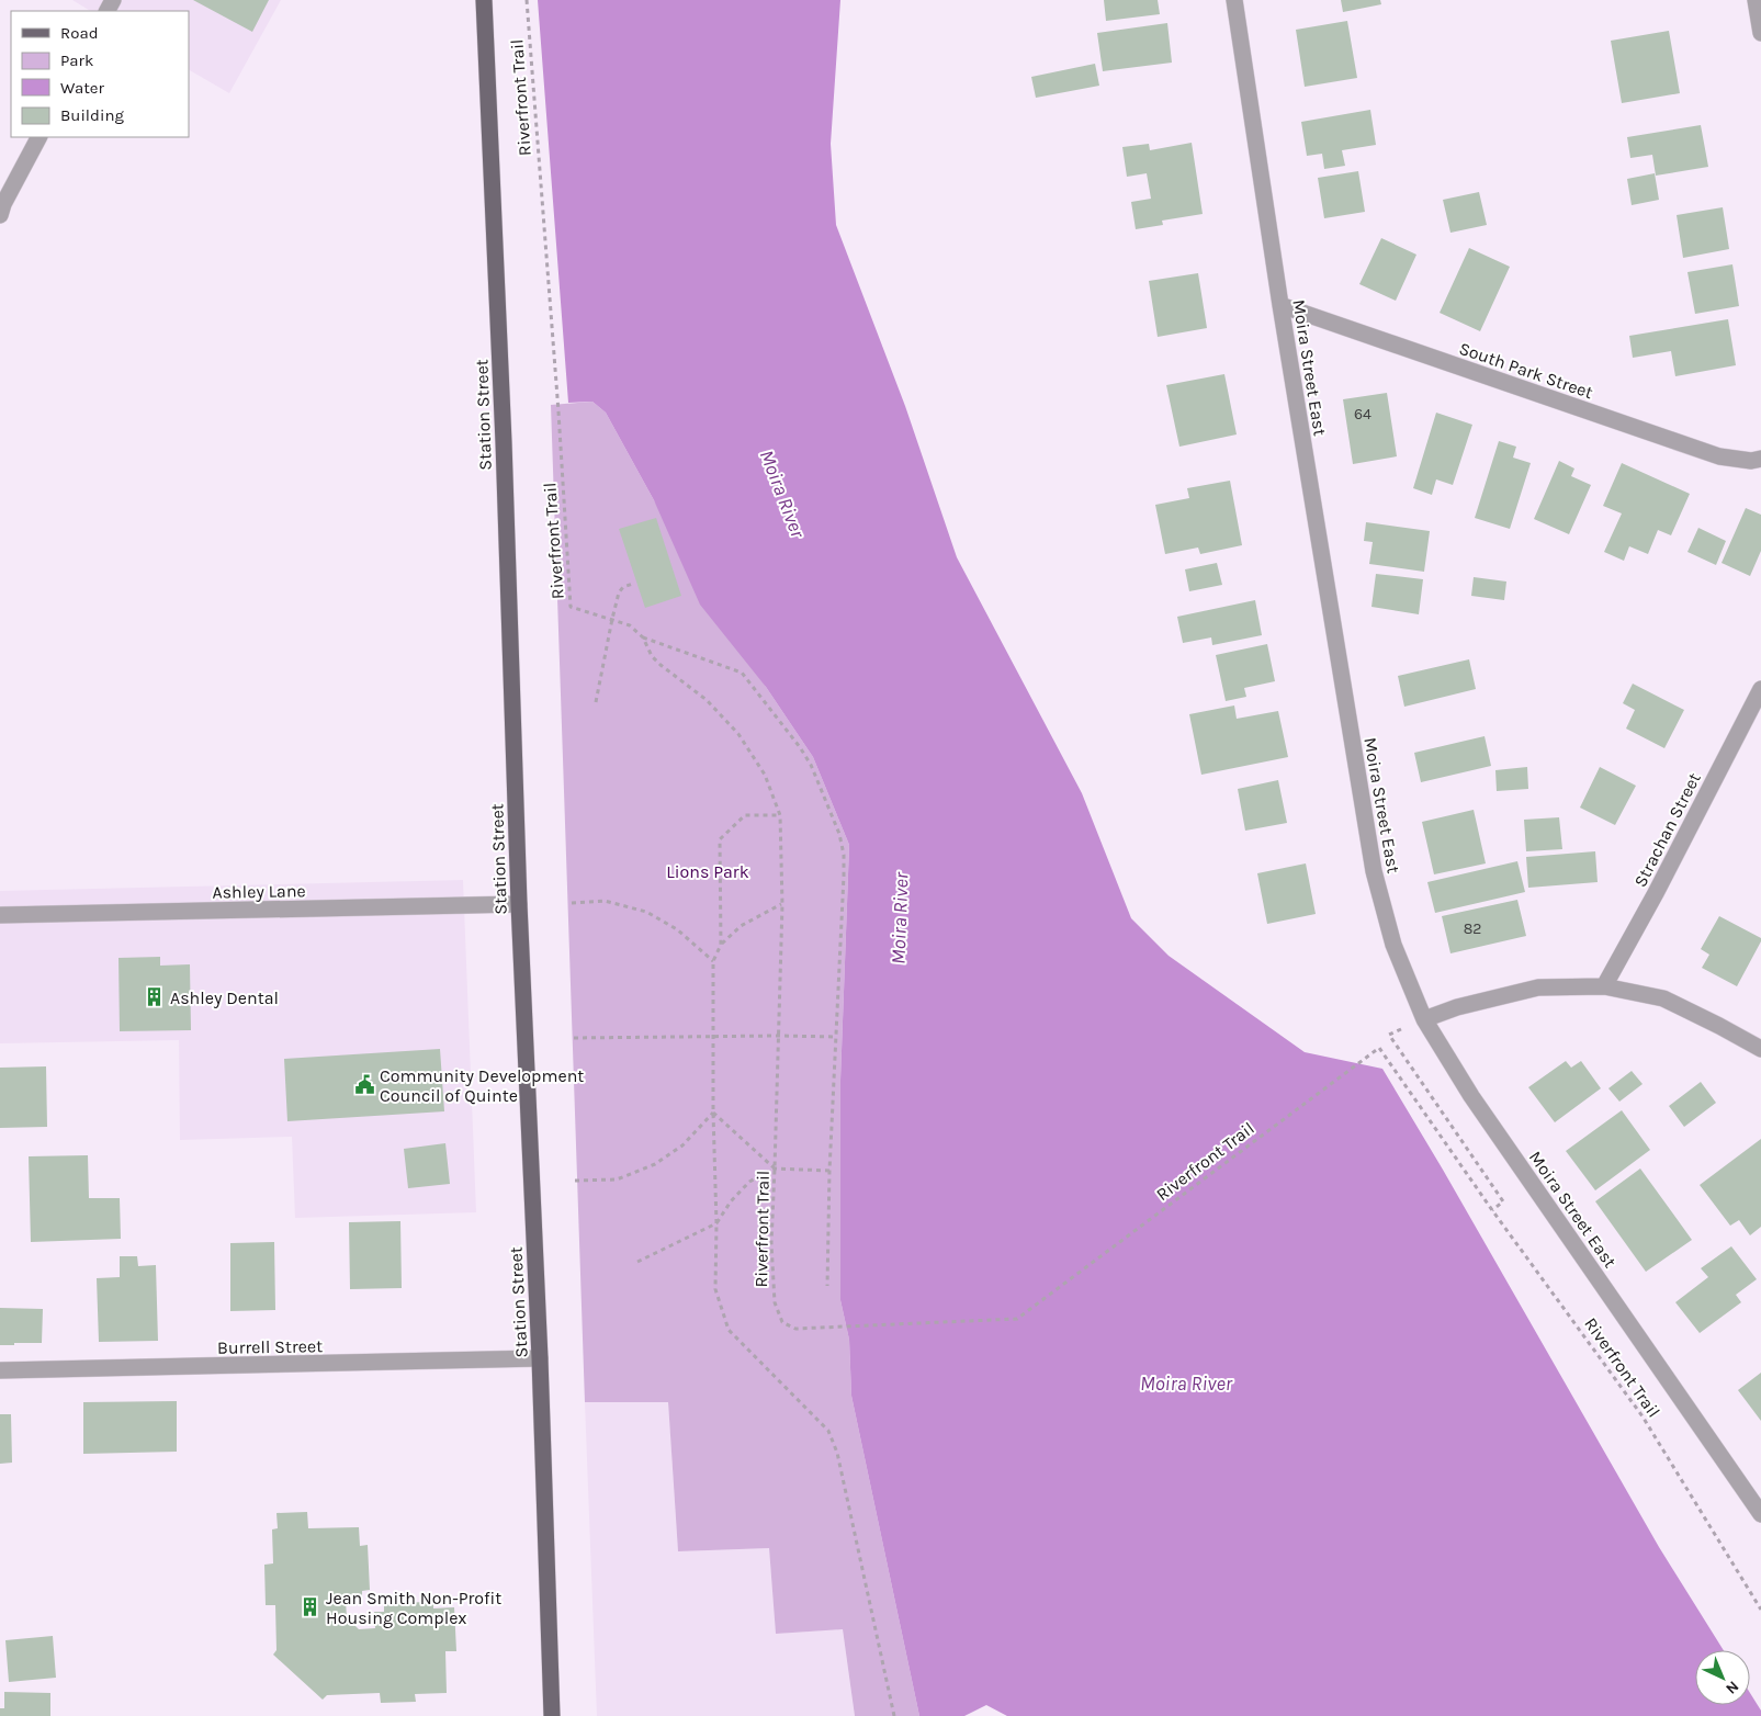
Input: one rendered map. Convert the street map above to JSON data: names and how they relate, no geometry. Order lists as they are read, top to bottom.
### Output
{
  "streets": {
    "main road": ["Station Street"],
    "street": [
      "Moira Street East",
      "South Park Street",
      "Strachan Street",
      "Ashley Lane",
      "Burrell Street"
    ],
    "path": ["Riverfront Trail"]
  },
  "crossings": [
    ["Moira Street East", "South Park Street"],
    ["Station Street", "Ashley Lane"],
    ["Station Street", "Burrell Street"]
  ],
  "water": ["Moira River"],
  "parks": ["Lions Park"],
  "places": {
    "building": ["Ashley Dental", "Jean Smith Non-Profit Housing Complex"],
    "public building": ["Community Development Council of Quinte"]
  },
  "house_numbers": ["64", "82"],
  "legend": [
    "Road",
    "Park",
    "Water",
    "Building"
  ],
  "north": "bottom right"
}
